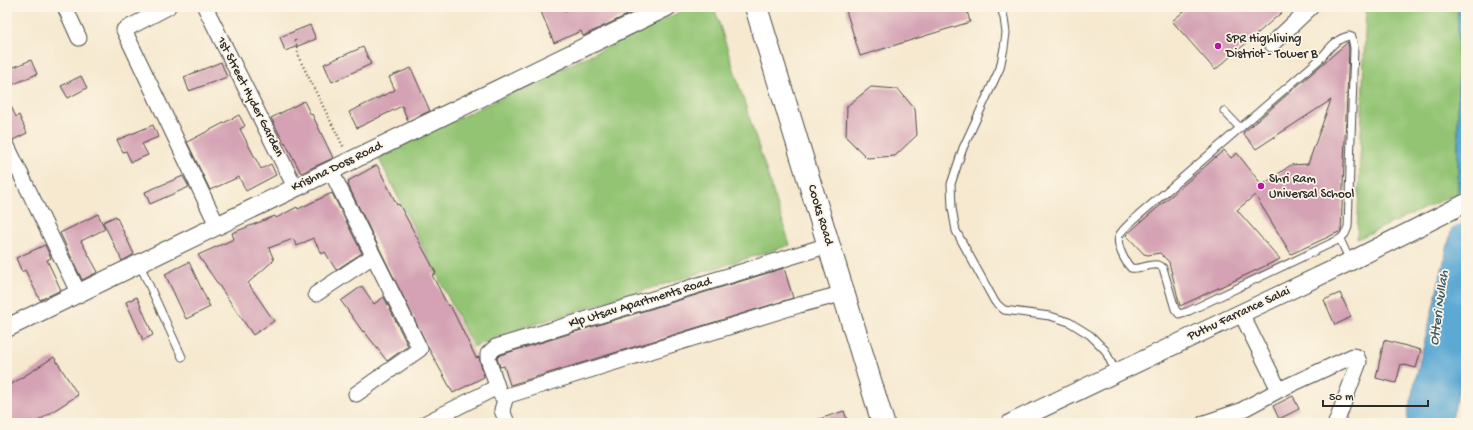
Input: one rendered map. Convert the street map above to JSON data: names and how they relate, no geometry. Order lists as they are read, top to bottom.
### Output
{
  "streets": {
    "main road": ["Cooks Road"],
    "street": [
      "1st Street Hyder Garden",
      "Krishna Doss Road",
      "Klp Utsav Apartments Road",
      "Puthu Farrance Salai"
    ]
  },
  "crossings": [
    ["1st Street Hyder Garden", "Krishna Doss Road"],
    ["Cooks Road", "Klp Utsav Apartments Road"]
  ],
  "water": ["Otteri Nullah"],
  "places": ["SPR Highliving District - Tower B", "Shri Ram Universal School"],
  "scale_bar": "50 m"
}
